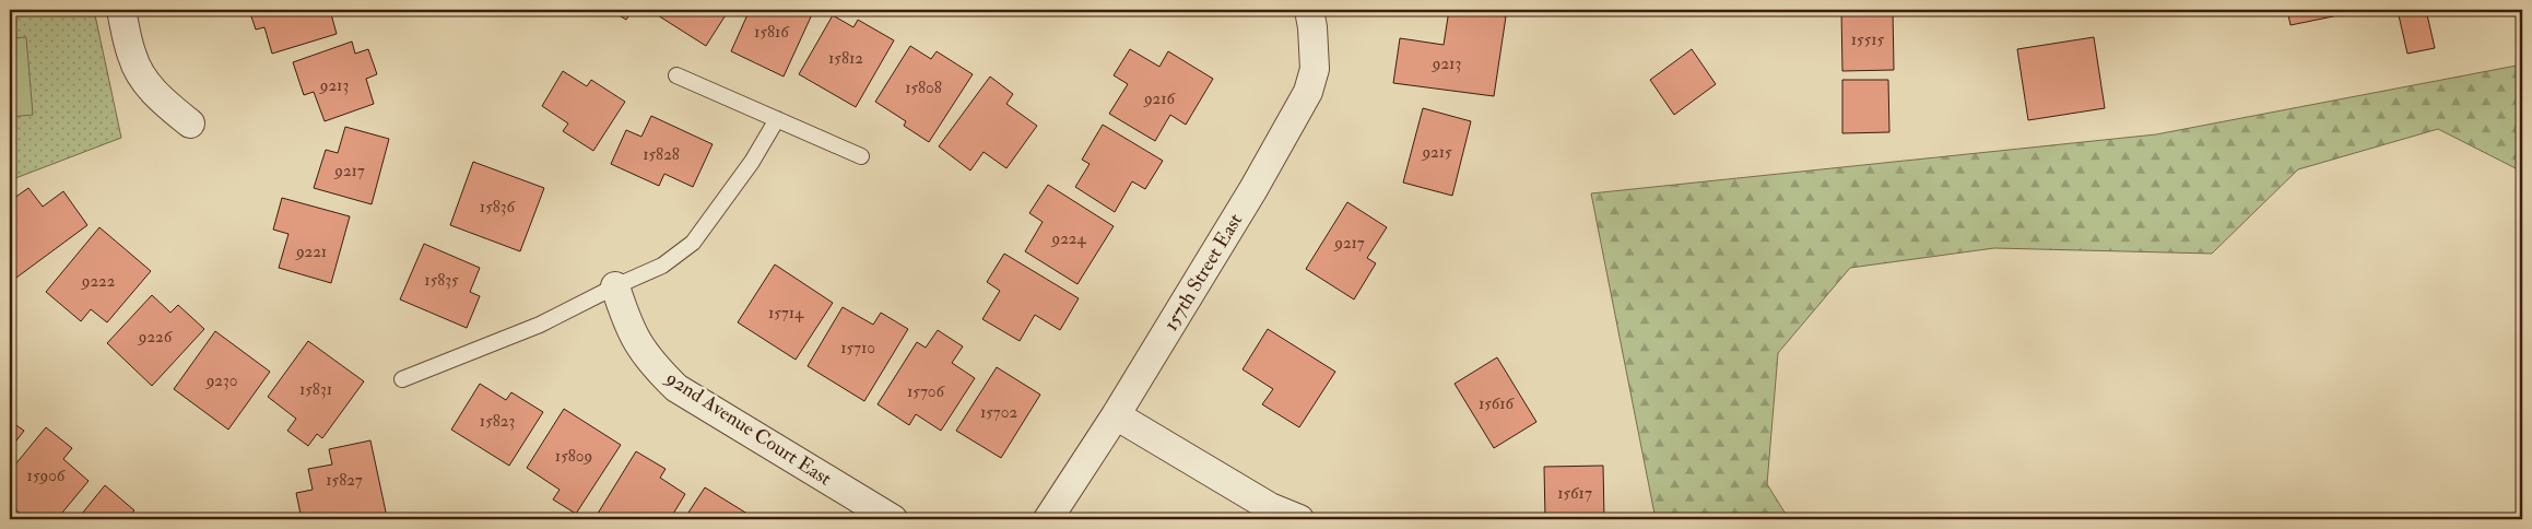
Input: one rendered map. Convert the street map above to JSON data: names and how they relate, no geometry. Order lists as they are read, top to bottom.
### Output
{
  "streets": {
    "street": ["157th Street East", "92nd Avenue Court East"]
  },
  "house_numbers": [
    "15816",
    "15515",
    "15812",
    "9213",
    "9213",
    "15808",
    "9216",
    "9215",
    "15828",
    "9217",
    "15836",
    "9224",
    "9217",
    "9221",
    "15835",
    "9222",
    "15714",
    "9226",
    "15710",
    "9230",
    "15831",
    "15706",
    "15616",
    "15702",
    "15823",
    "15809",
    "15906",
    "15827",
    "15617"
  ]
}
